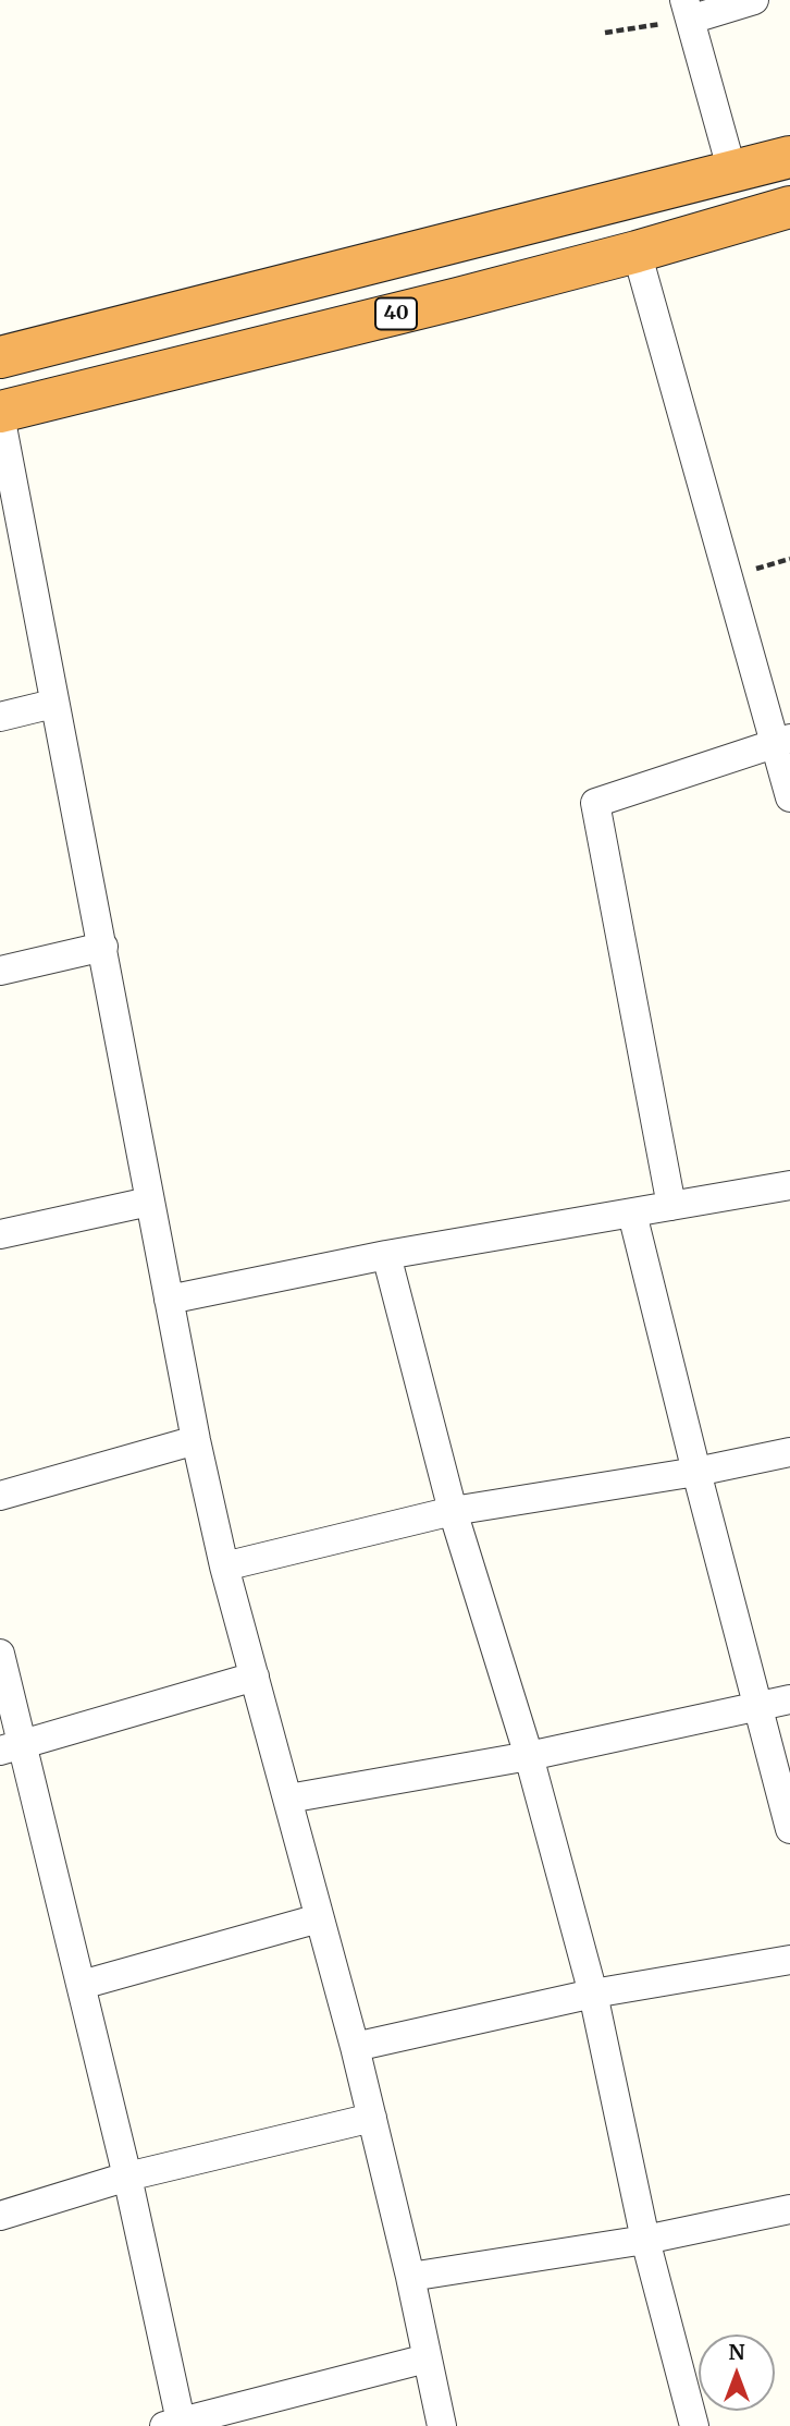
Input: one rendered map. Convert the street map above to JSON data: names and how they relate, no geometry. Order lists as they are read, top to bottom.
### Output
{
  "streets": {
    "highway": ["40"]
  },
  "north": "top"
}
